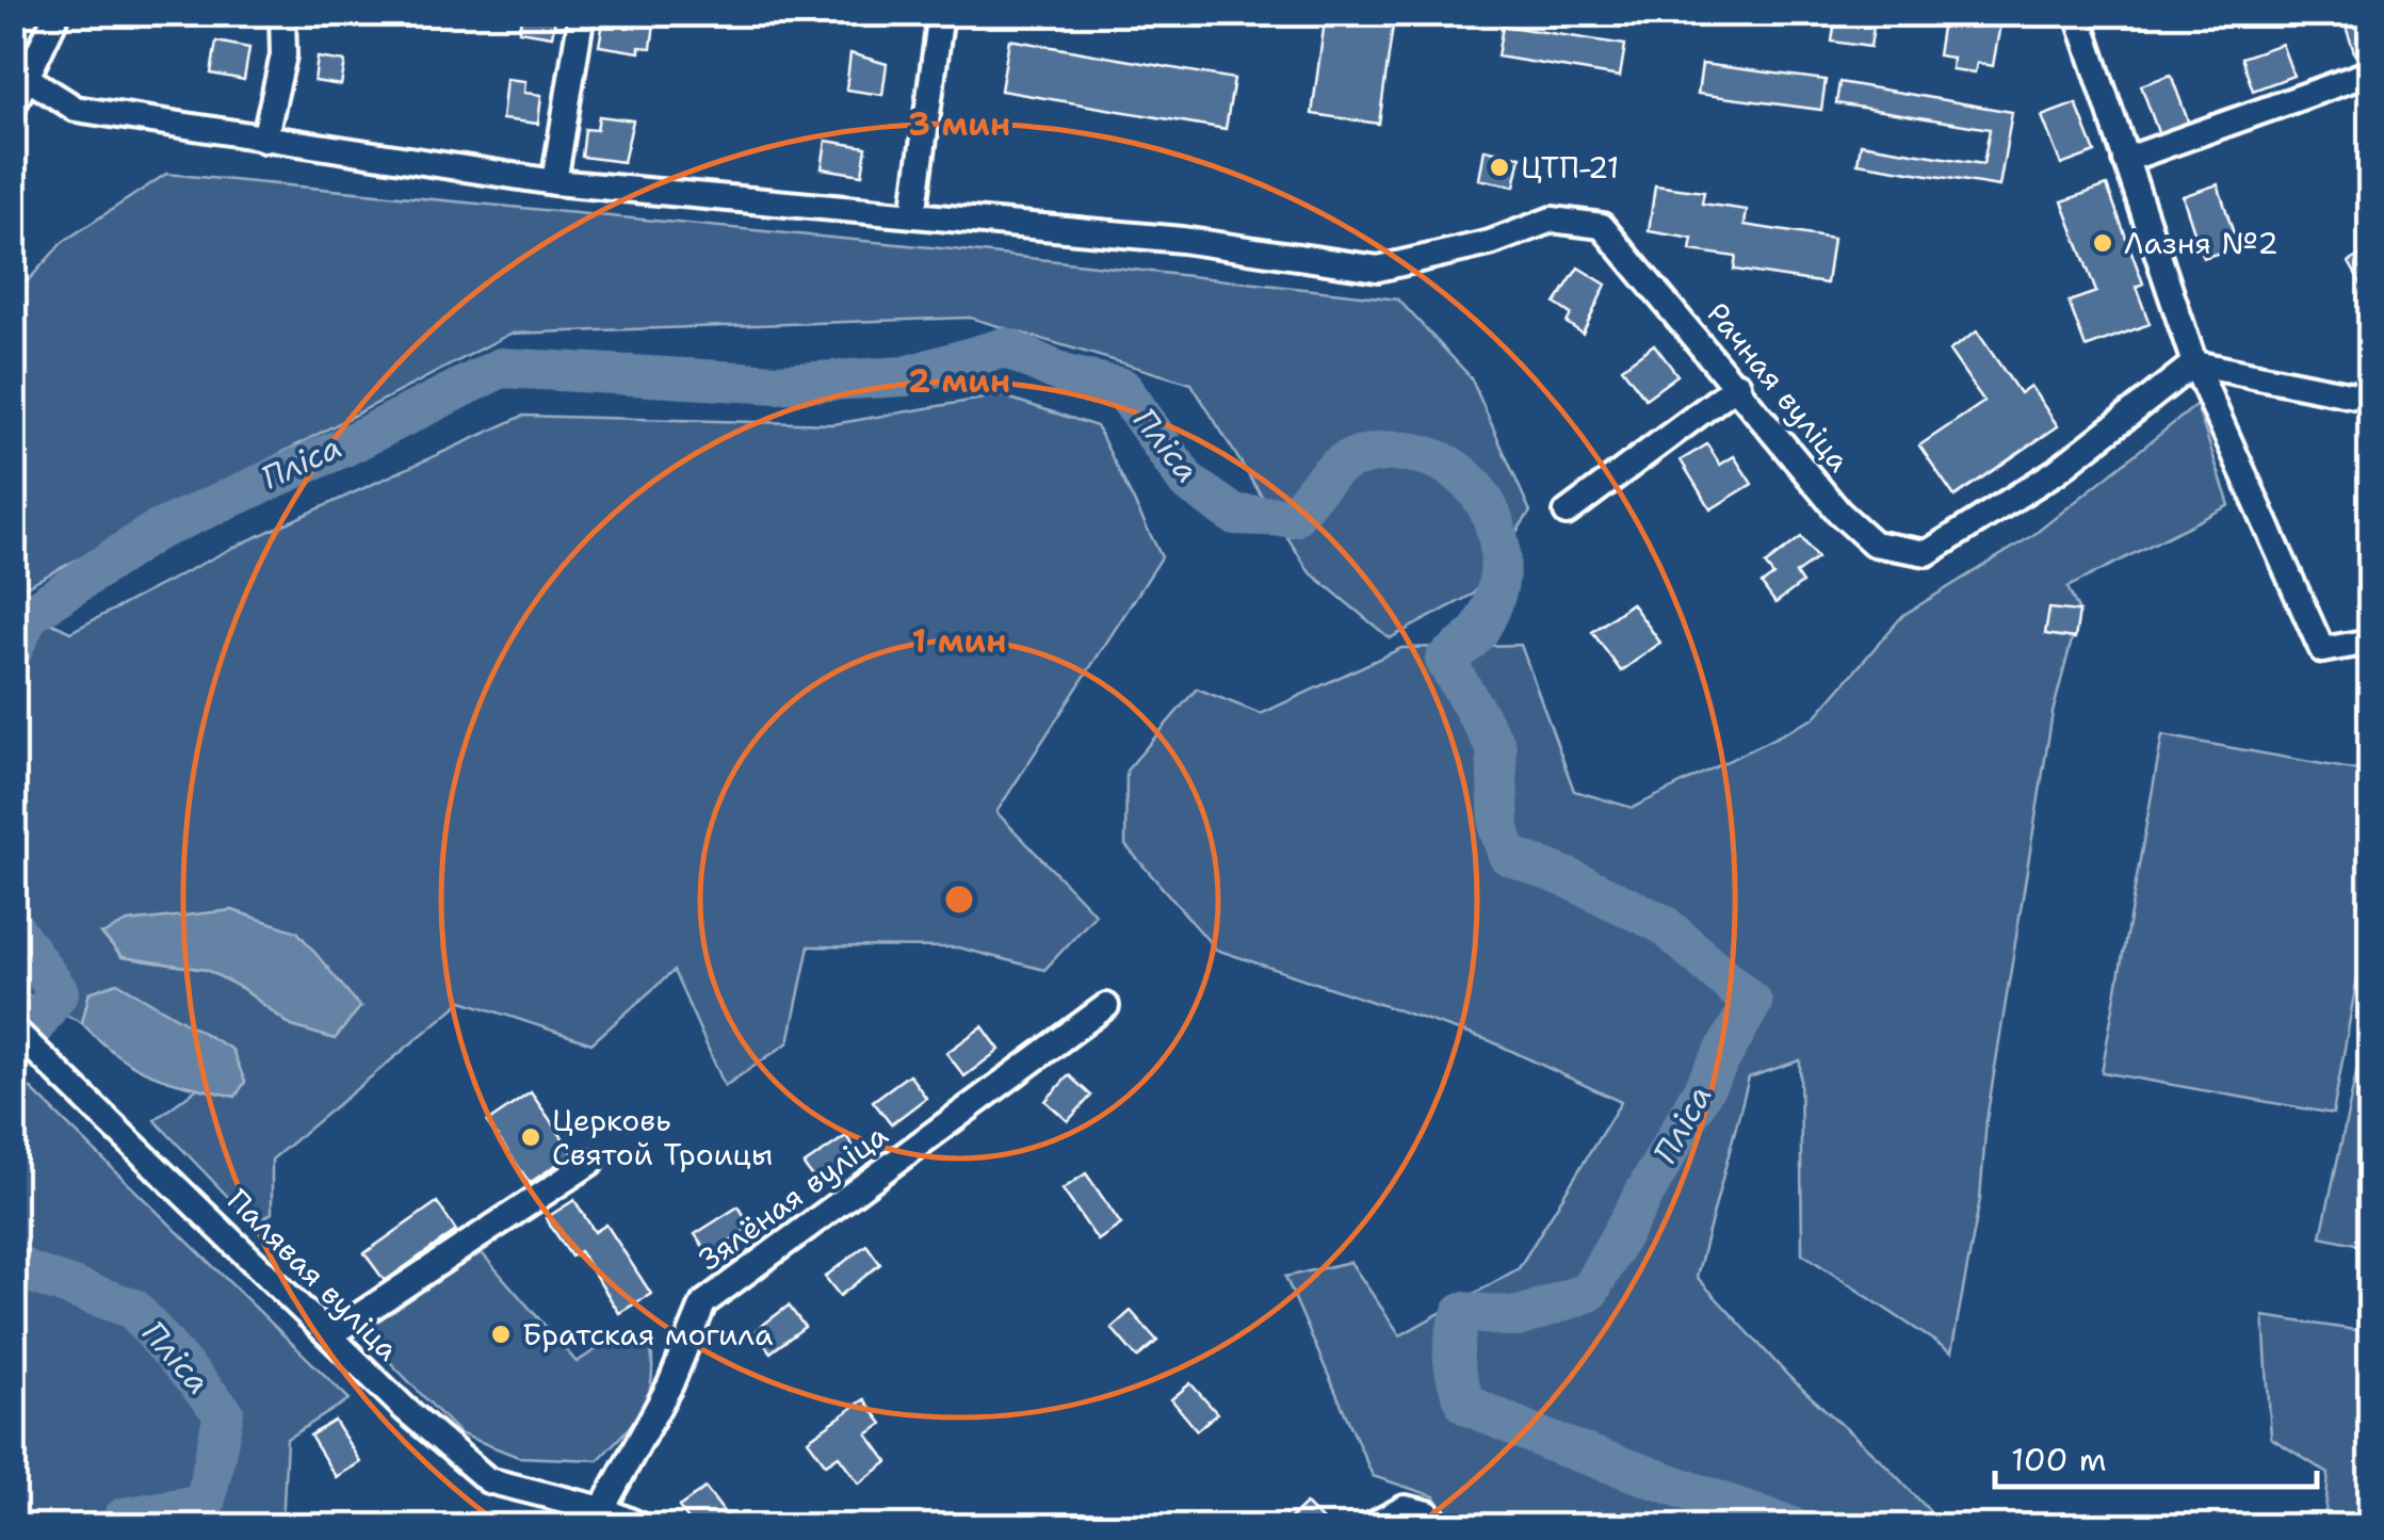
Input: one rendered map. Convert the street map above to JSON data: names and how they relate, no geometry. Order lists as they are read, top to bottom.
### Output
{
  "streets": {
    "street": ["Рачная вуліца", "Зялёная вуліца", "Палявая вуліца"]
  },
  "crossings": [
    ["Зялёная вуліца", "Палявая вуліца"]
  ],
  "water": ["Пліса"],
  "places": [
    "ЦТП-21",
    "Лазня №2",
    "Церковь Святой Троицы",
    "Братская могила"
  ],
  "scale_bar": "100 m",
  "rings": ["3 мин", "2 мин", "1 мин"]
}
